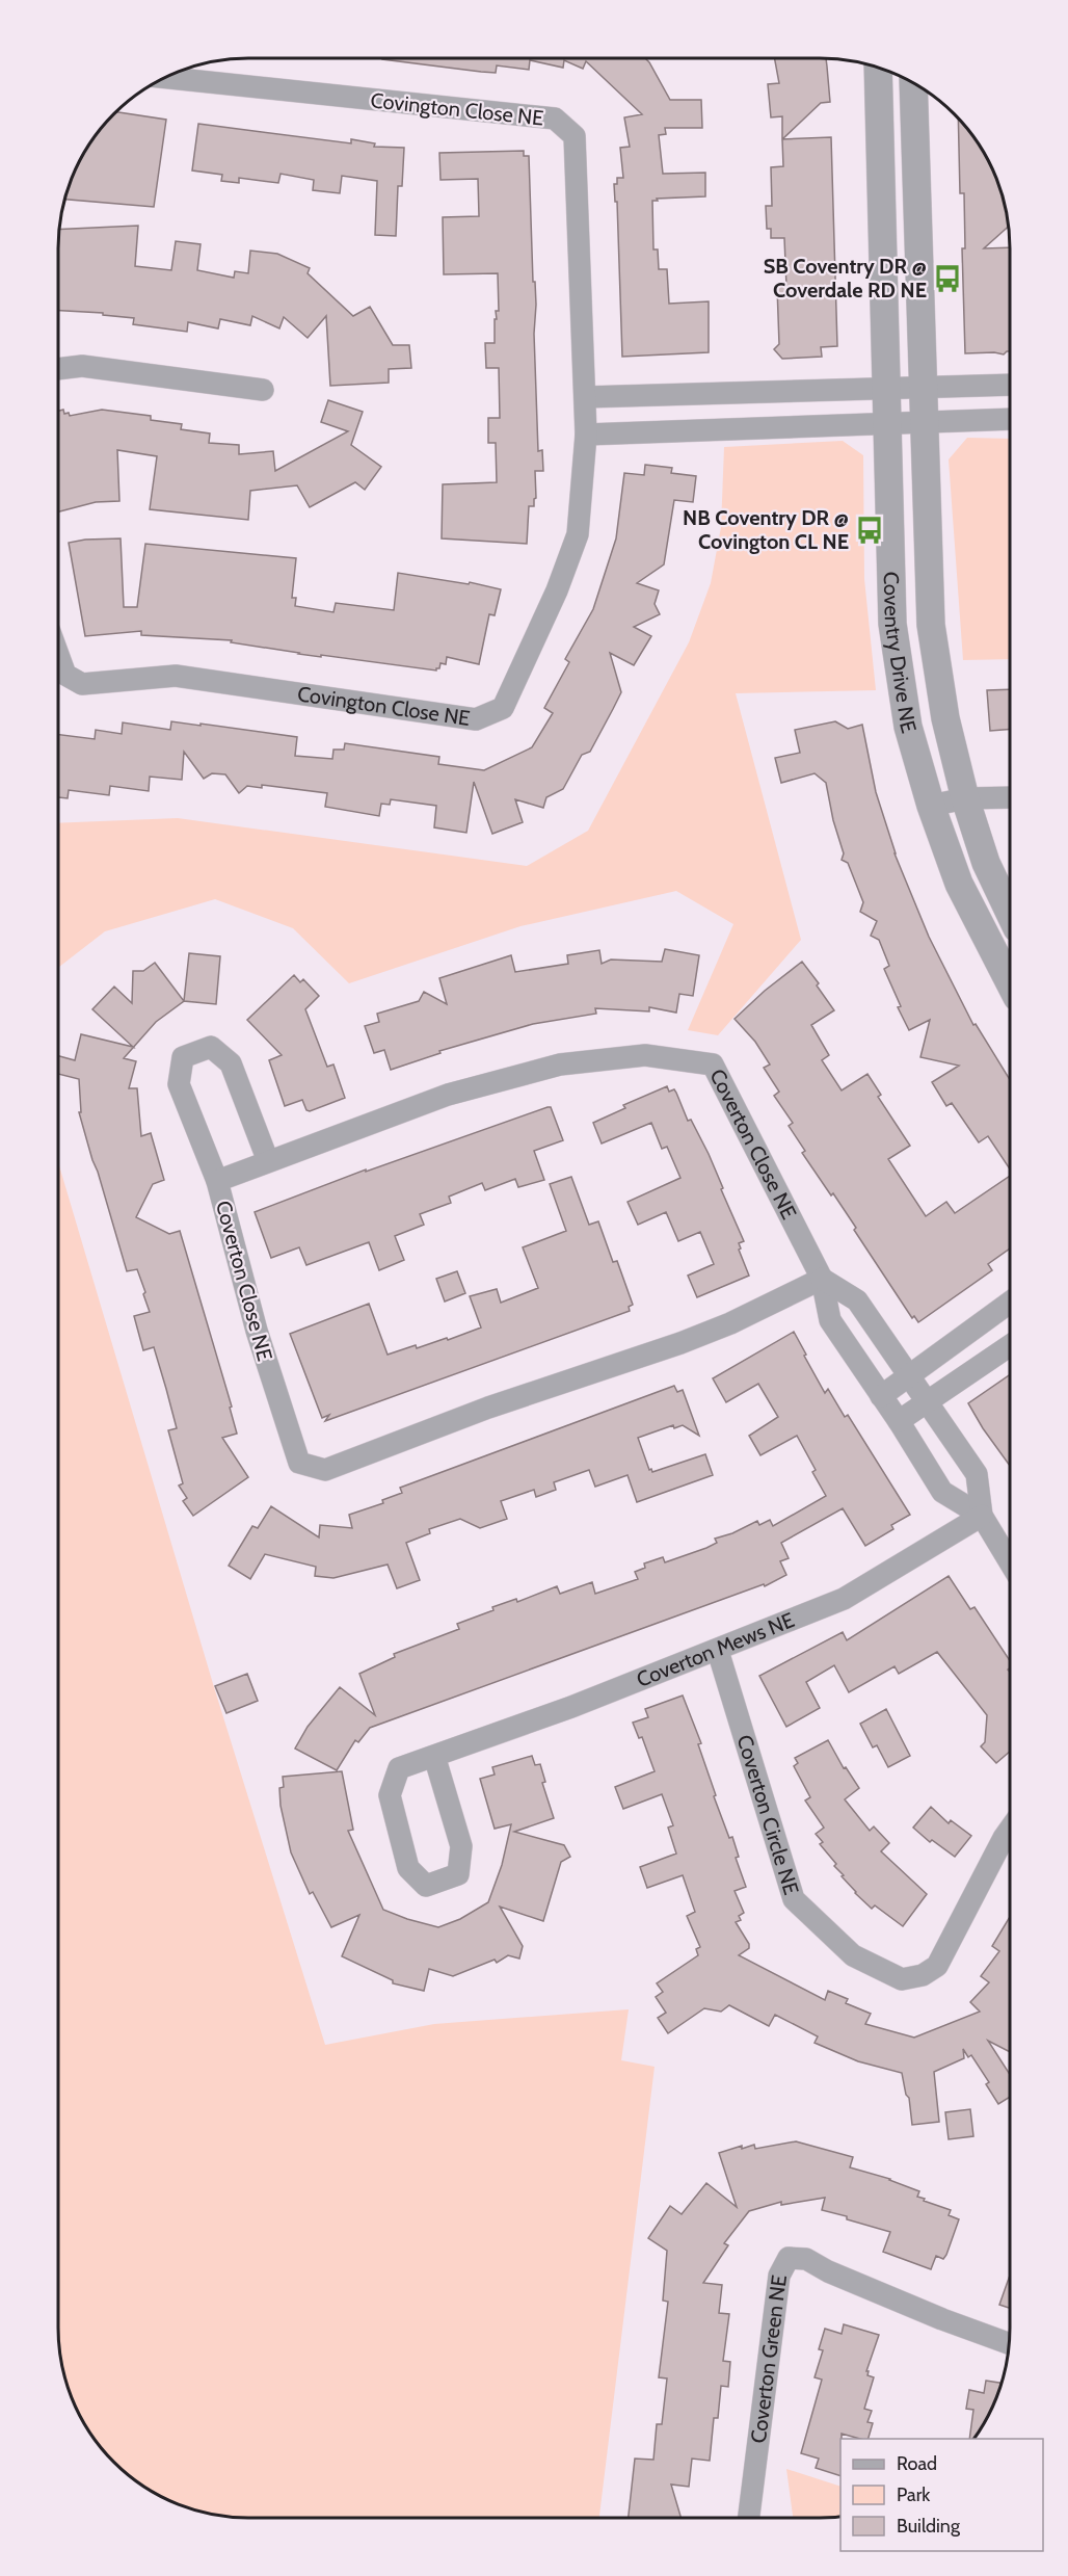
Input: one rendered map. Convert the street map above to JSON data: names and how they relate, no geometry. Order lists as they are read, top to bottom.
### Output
{
  "streets": {
    "street": [
      "Covington Close NE",
      "Coventry Drive NE",
      "Coverton Close NE",
      "Coverton Mews NE",
      "Coverton Circle NE",
      "Coverton Green NE"
    ]
  },
  "crossings": [
    ["Coverton Mews NE", "Coverton Circle NE"]
  ],
  "places": {
    "bus stop": ["SB Coventry DR @ Coverdale RD NE", "NB Coventry DR @ Covington CL NE"]
  },
  "legend": ["Road", "Park", "Building"]
}
